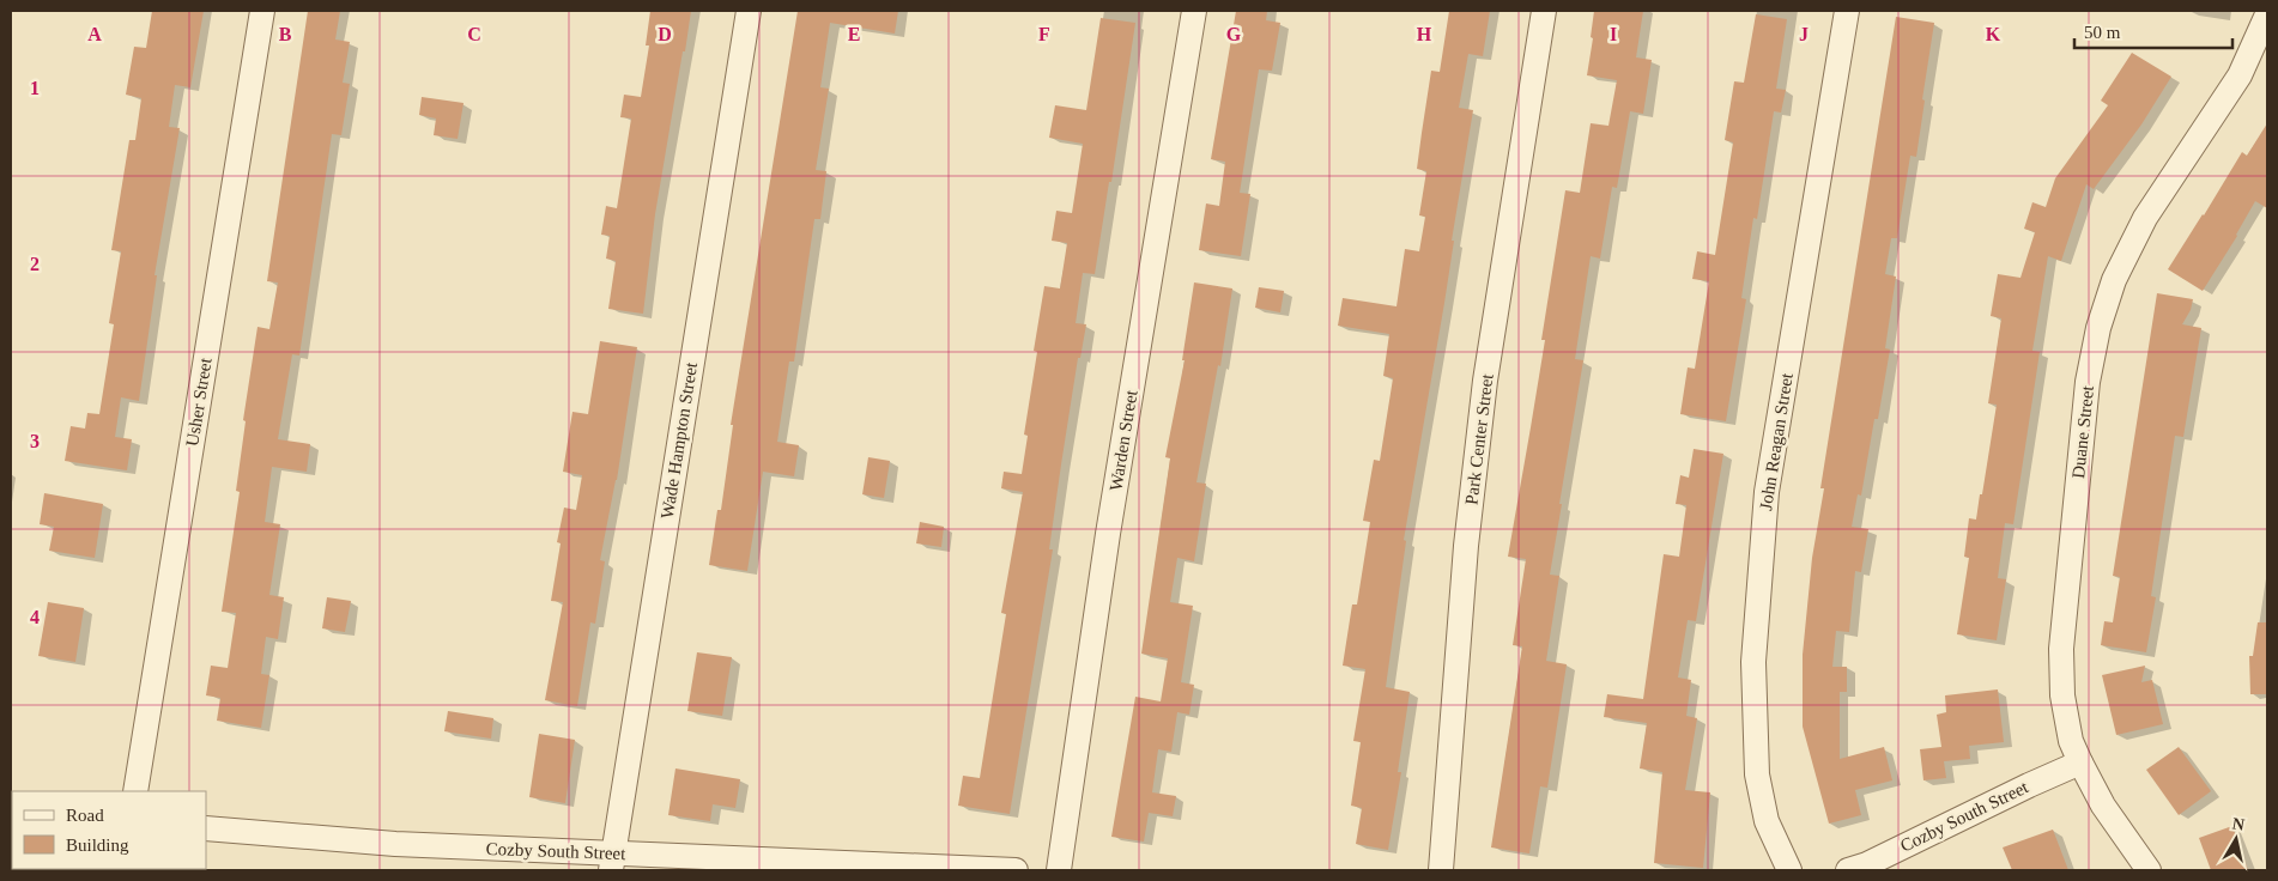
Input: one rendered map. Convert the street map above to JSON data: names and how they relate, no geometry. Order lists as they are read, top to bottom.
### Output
{
  "streets": {
    "street": [
      "Usher Street",
      "Duane Street",
      "Park Center Street",
      "Wade Hampton Street",
      "Warden Street",
      "John Reagan Street",
      "Cozby South Street"
    ]
  },
  "crossings": [
    ["Duane Street", "Cozby South Street"],
    ["Wade Hampton Street", "Cozby South Street"]
  ],
  "legend": ["Road", "Building"],
  "scale_bar": "50 m",
  "north": "top",
  "grid": {
    "columns": [
      "A",
      "B",
      "C",
      "D",
      "E",
      "F",
      "G",
      "H",
      "I",
      "J",
      "K"
    ],
    "rows": [
      "1",
      "2",
      "3",
      "4"
    ]
  }
}
